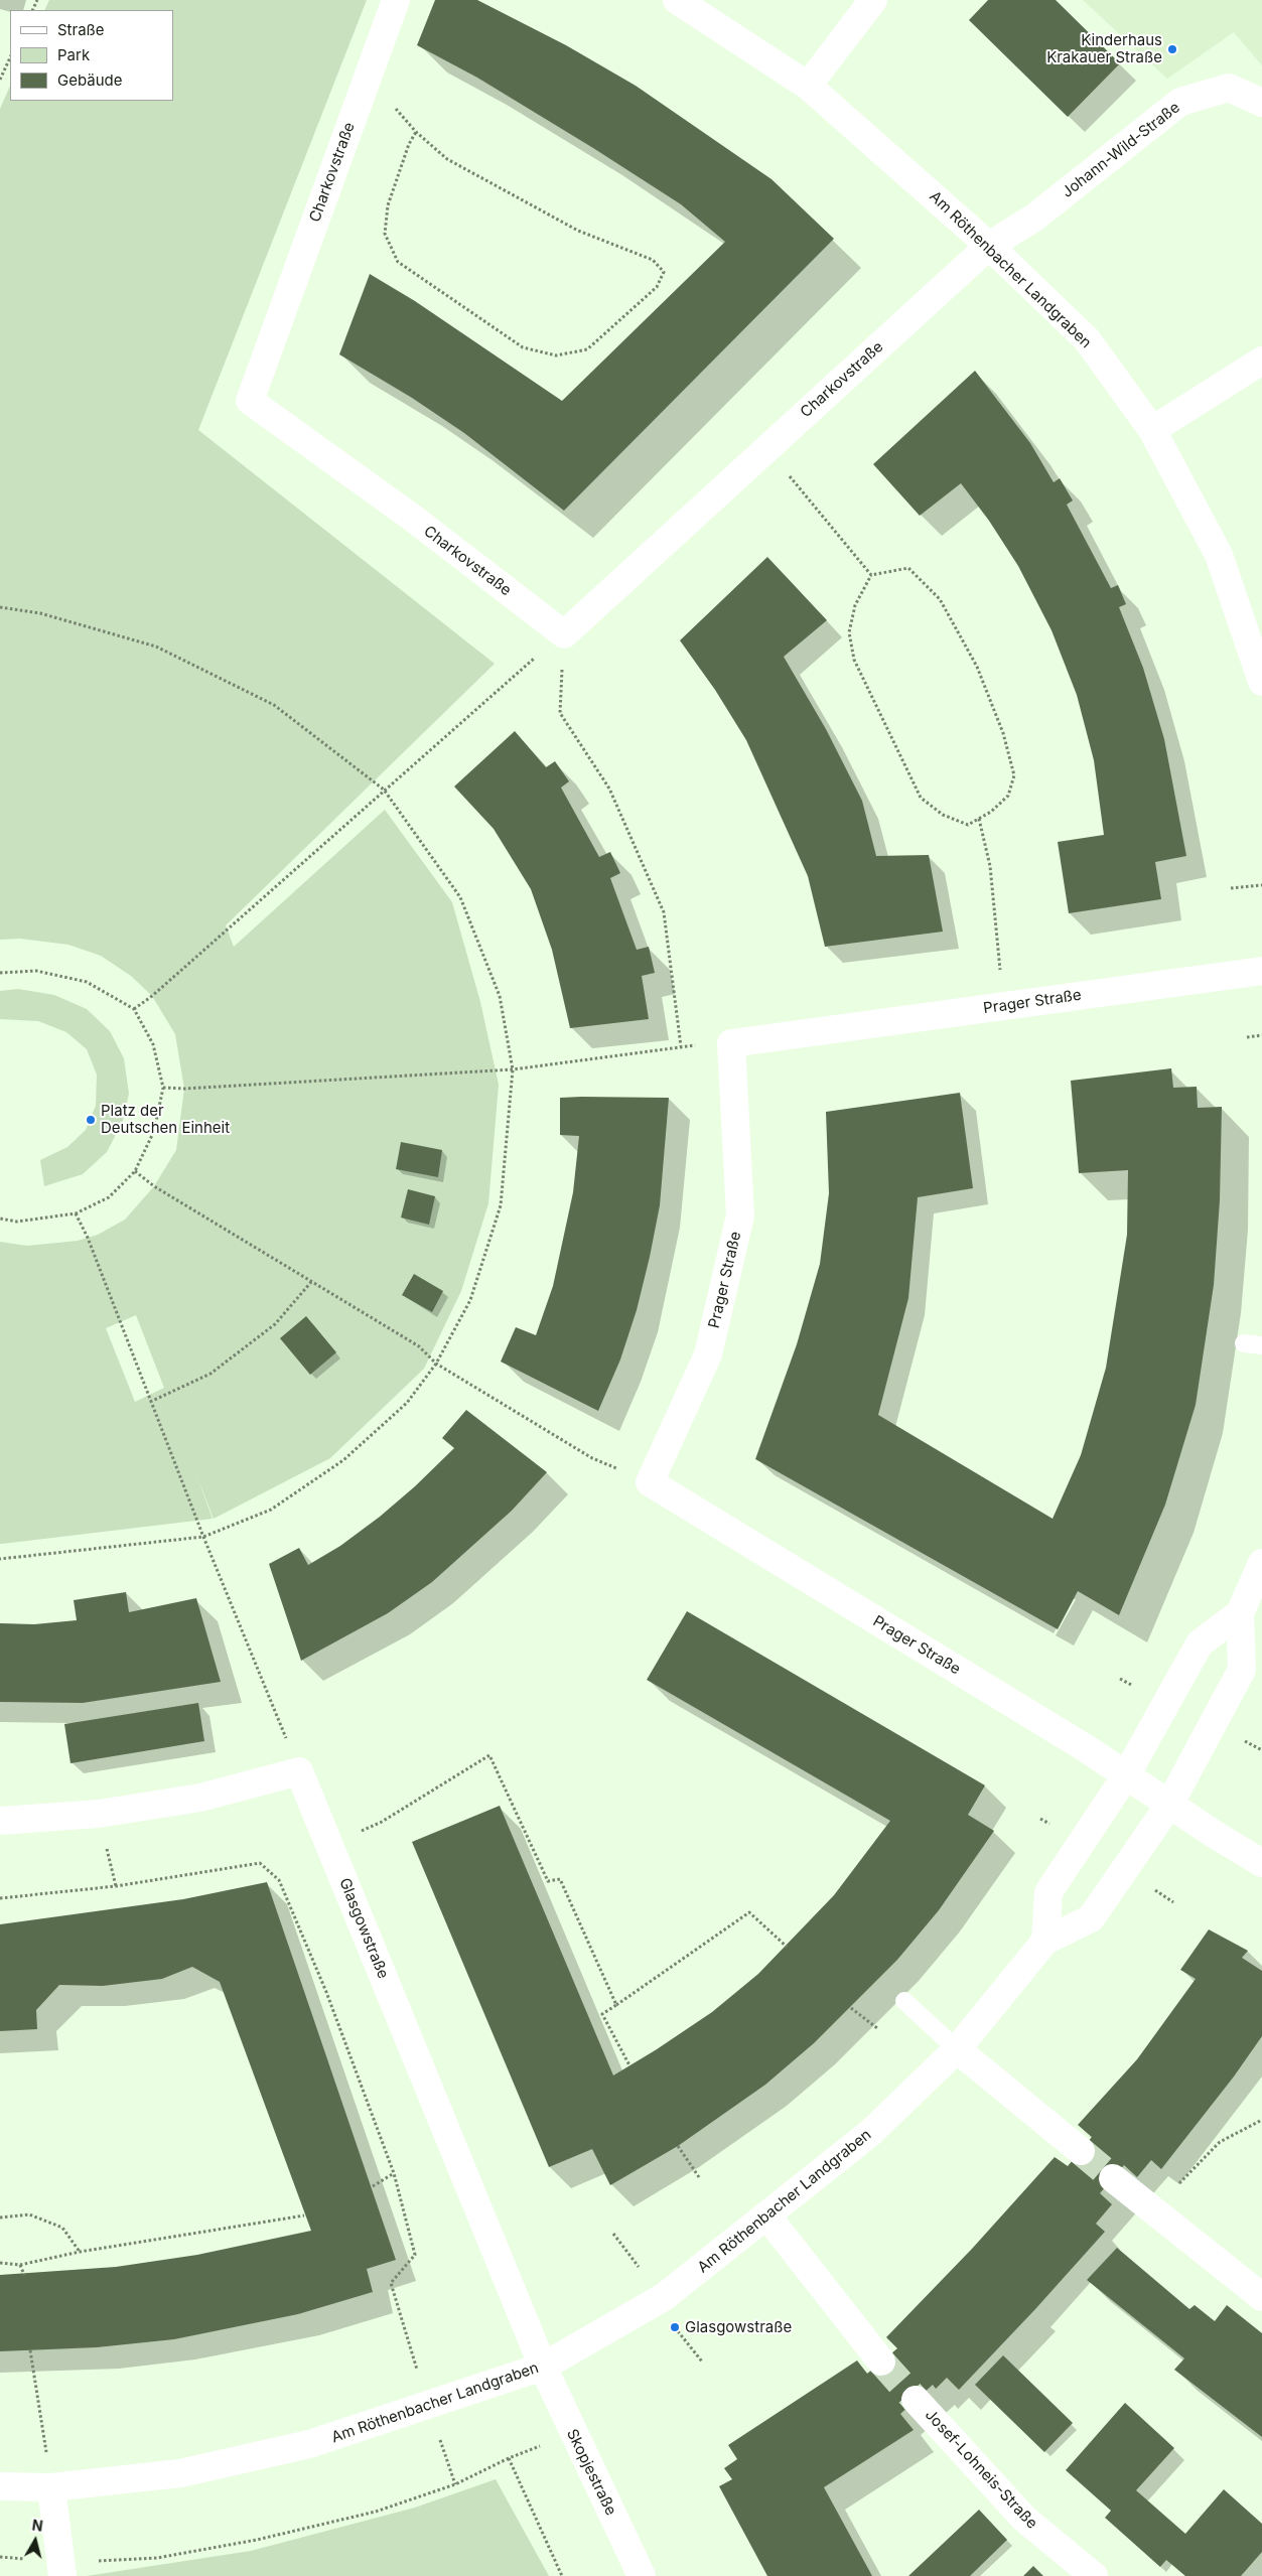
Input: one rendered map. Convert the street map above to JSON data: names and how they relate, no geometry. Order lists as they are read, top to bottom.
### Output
{
  "streets": {
    "street": [
      "Johann-Wild-Straße",
      "Charkovstraße",
      "Am Röthenbacher Landgraben",
      "Prager Straße",
      "Glasgowstraße",
      "Josef-Lohneis-Straße",
      "Skopjestraße"
    ]
  },
  "crossings": [
    ["Johann-Wild-Straße", "Charkovstraße"],
    ["Johann-Wild-Straße", "Am Röthenbacher Landgraben"],
    ["Charkovstraße", "Am Röthenbacher Landgraben"],
    ["Am Röthenbacher Landgraben", "Prager Straße"],
    ["Am Röthenbacher Landgraben", "Glasgowstraße"],
    ["Am Röthenbacher Landgraben", "Skopjestraße"],
    ["Glasgowstraße", "Skopjestraße"]
  ],
  "places": ["Kinderhaus Krakauer Straße", "Platz der Deutschen Einheit", "Glasgowstraße"],
  "legend": ["Straße", "Park", "Gebäude"],
  "north": "top"
}
